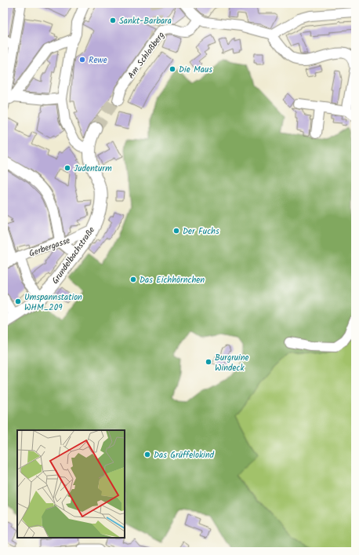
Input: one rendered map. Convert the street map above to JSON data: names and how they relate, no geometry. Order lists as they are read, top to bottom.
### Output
{
  "streets": {
    "main road": ["Grundelbachstraße"],
    "street": ["Am Schloßberg", "Gerbergasse"]
  },
  "crossings": [
    ["Gerbergasse", "Grundelbachstraße"]
  ],
  "places": [
    "Sankt-Barbara",
    "Rewe",
    "Die Maus",
    "Judenturm",
    "Der Fuchs",
    "Das Eichhörnchen",
    "Umspannstation WHM_209",
    "Burgruine Windeck",
    "Das Grüffelokind"
  ]
}
